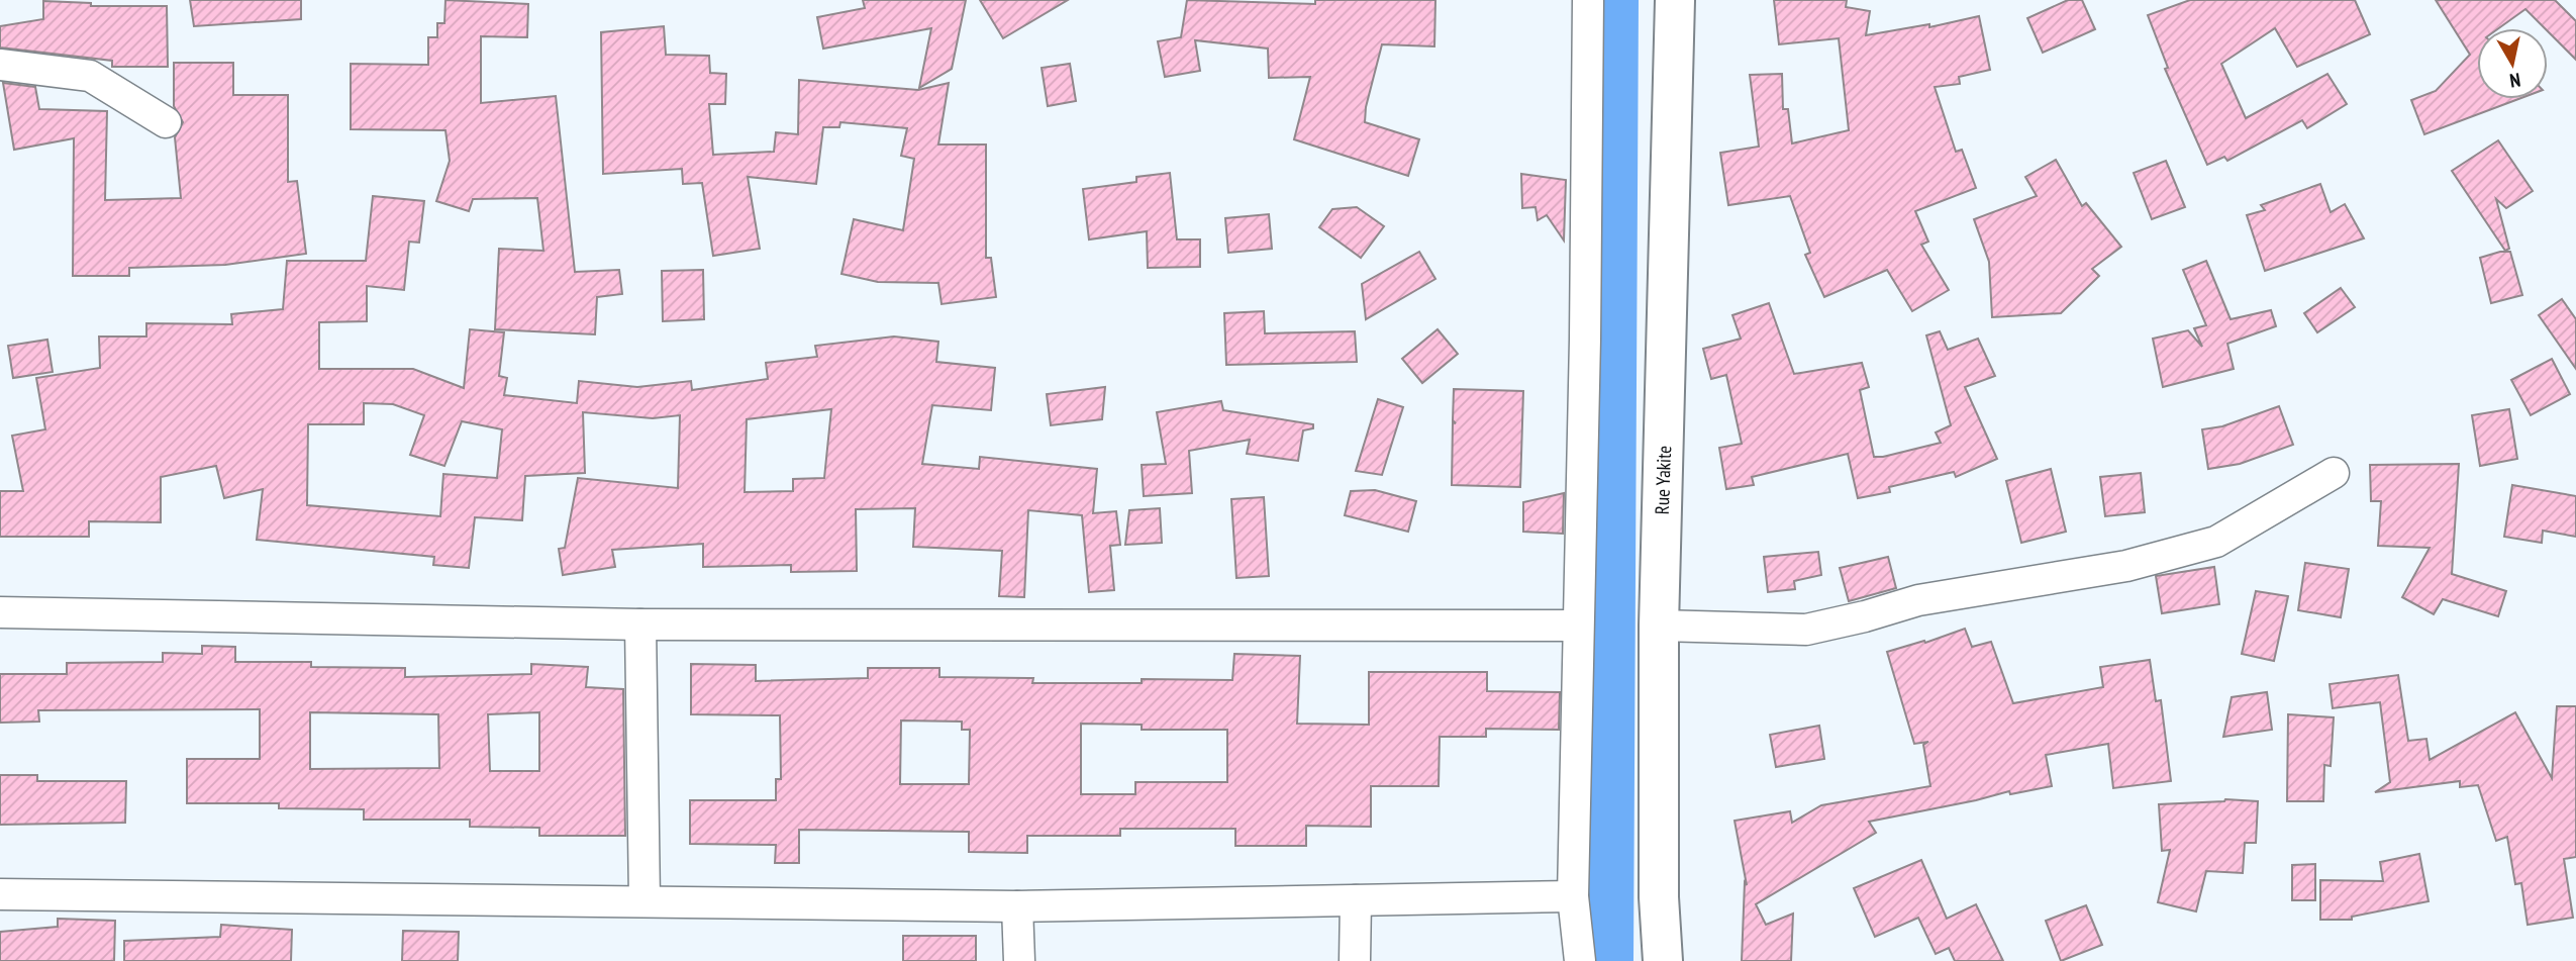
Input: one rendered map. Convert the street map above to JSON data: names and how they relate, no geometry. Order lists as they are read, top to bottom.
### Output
{
  "streets": {
    "main road": ["Rue Yakite"]
  },
  "north": "bottom"
}
